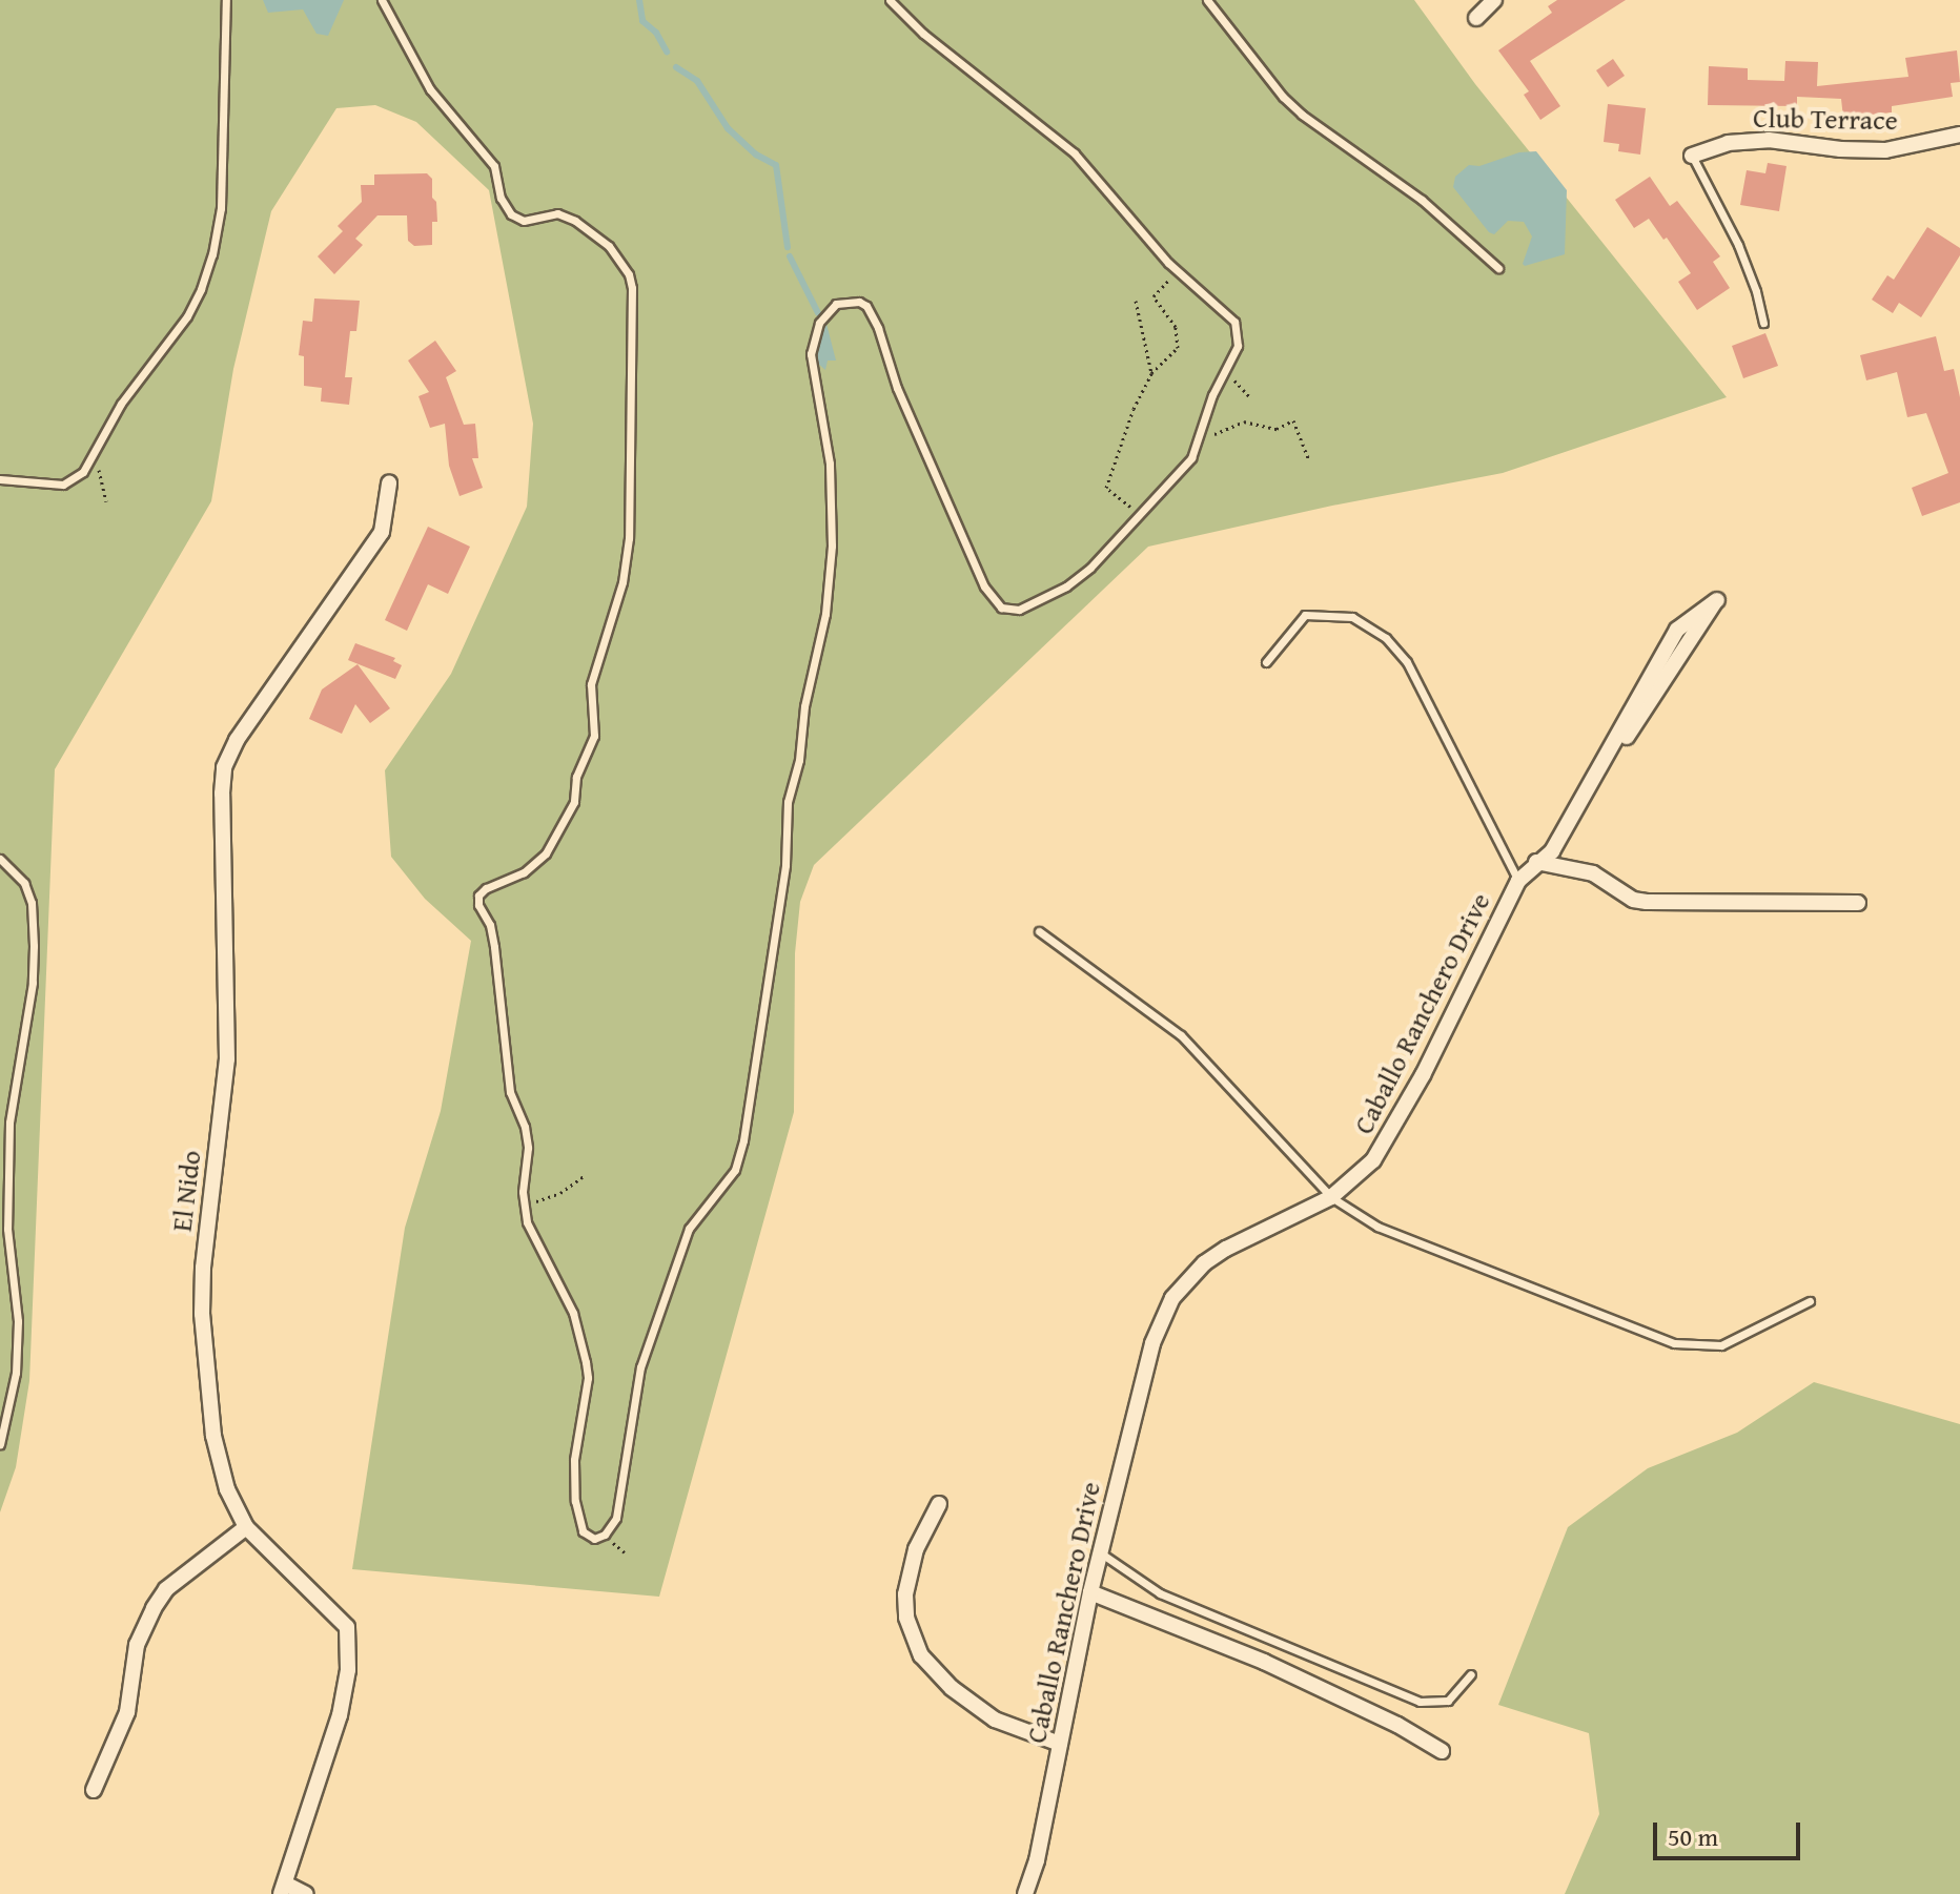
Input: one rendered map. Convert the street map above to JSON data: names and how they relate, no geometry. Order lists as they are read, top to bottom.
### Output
{
  "streets": {
    "street": ["Club Terrace", "Caballo Ranchero Drive", "El Nido"]
  },
  "scale_bar": "50 m"
}
